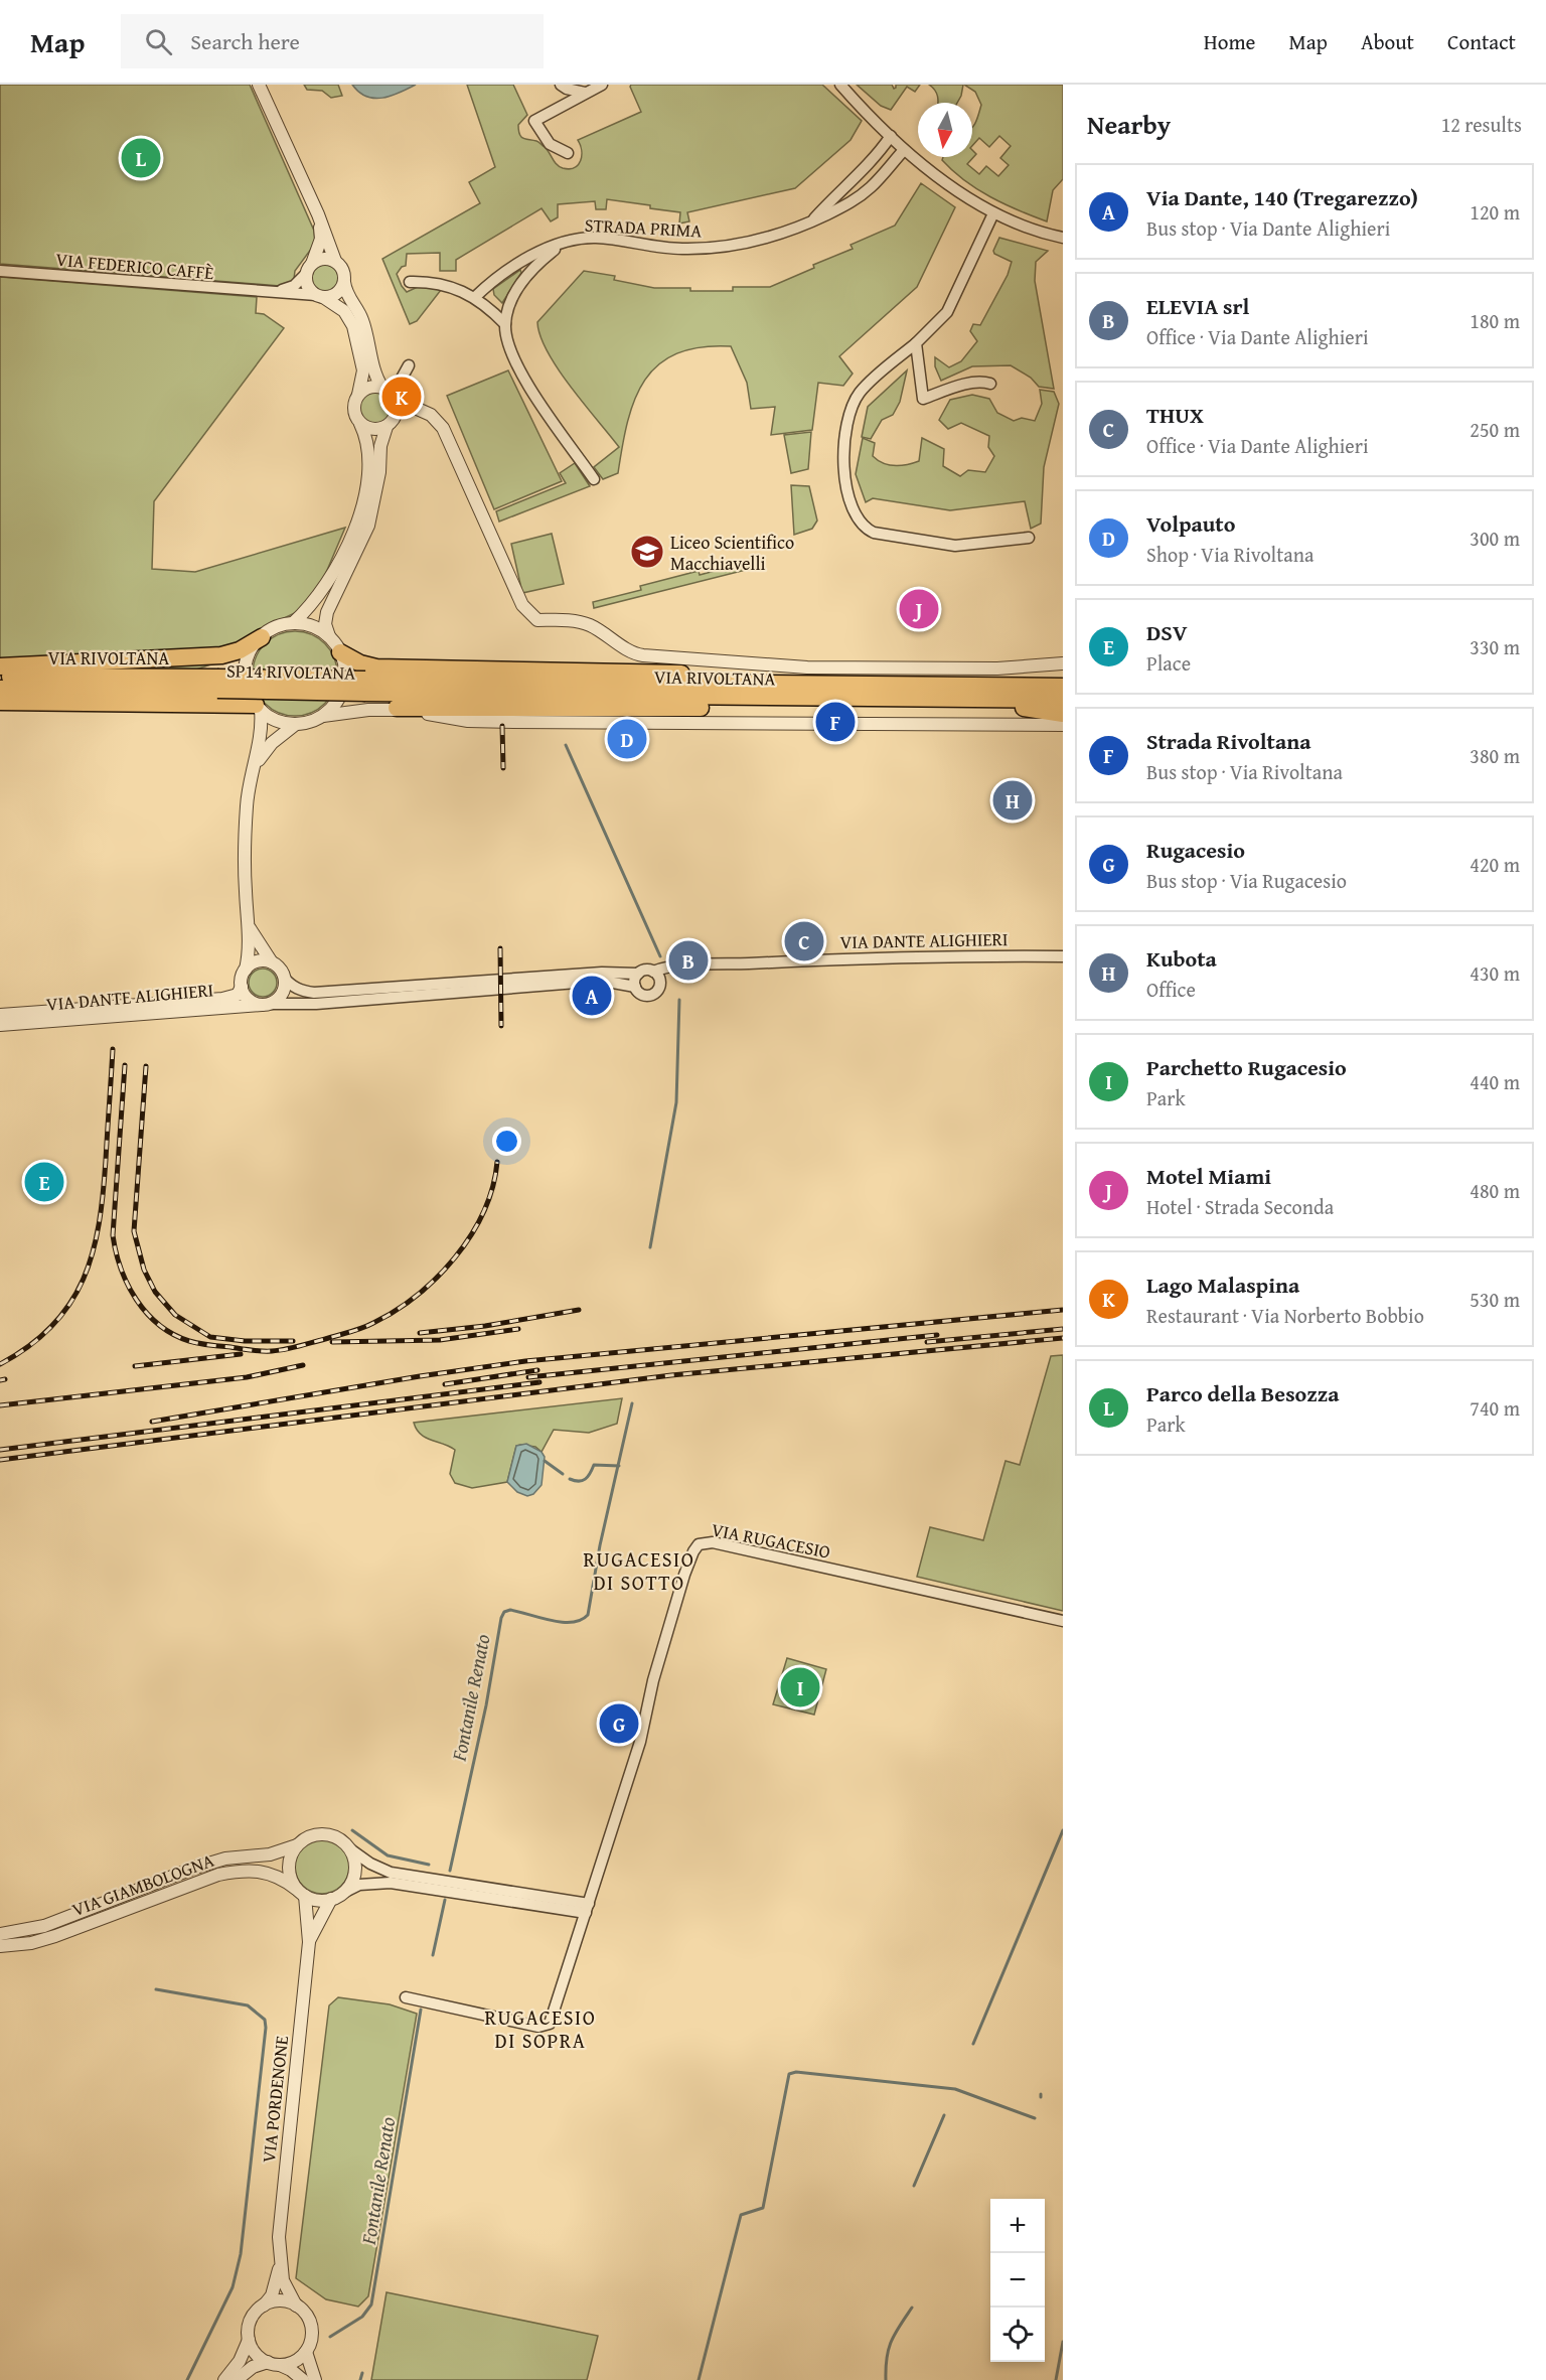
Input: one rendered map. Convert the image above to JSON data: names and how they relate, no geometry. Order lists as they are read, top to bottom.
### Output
{
  "streets": {
    "highway": ["VIA RIVOLTANA", "SP14 RIVOLTANA"],
    "street": [
      "STRADA PRIMA",
      "VIA FEDERICO CAFFÈ",
      "VIA DANTE ALIGHIERI",
      "VIA RUGACESIO",
      "VIA GIAMBOLOGNA",
      "VIA PORDENONE"
    ]
  },
  "crossings": [
    ["VIA RIVOLTANA", "SP14 RIVOLTANA"],
    ["VIA GIAMBOLOGNA", "VIA PORDENONE"]
  ],
  "districts": ["RUGACESIO DI SOTTO", "RUGACESIO DI SOPRA"],
  "water": ["Fontanile Renato"],
  "places": {
    "school or university": ["Liceo Scientifico Macchiavelli"]
  },
  "north": "bottom",
  "page": {
    "header": "Map",
    "search": "Search here",
    "nav": [
      "Home",
      "Map",
      "About",
      "Contact"
    ],
    "heading": ["Nearby", "12 results"],
    "pins": [
      "L",
      "K",
      "J",
      "F",
      "D",
      "H",
      "C",
      "B",
      "A",
      "E",
      "I",
      "G"
    ],
    "list": [
      {
        "mark": "A",
        "name": "Via Dante, 140 (Tregarezzo)",
        "note": "Bus stop · Via Dante Alighieri",
        "value": "120 m"
      },
      {
        "mark": "B",
        "name": "ELEVIA srl",
        "note": "Office · Via Dante Alighieri",
        "value": "180 m"
      },
      {
        "mark": "C",
        "name": "THUX",
        "note": "Office · Via Dante Alighieri",
        "value": "250 m"
      },
      {
        "mark": "D",
        "name": "Volpauto",
        "note": "Shop · Via Rivoltana",
        "value": "300 m"
      },
      {
        "mark": "E",
        "name": "DSV",
        "note": "Place",
        "value": "330 m"
      },
      {
        "mark": "F",
        "name": "Strada Rivoltana",
        "note": "Bus stop · Via Rivoltana",
        "value": "380 m"
      },
      {
        "mark": "G",
        "name": "Rugacesio",
        "note": "Bus stop · Via Rugacesio",
        "value": "420 m"
      },
      {
        "mark": "H",
        "name": "Kubota",
        "note": "Office",
        "value": "430 m"
      },
      {
        "mark": "I",
        "name": "Parchetto Rugacesio",
        "note": "Park",
        "value": "440 m"
      },
      {
        "mark": "J",
        "name": "Motel Miami",
        "note": "Hotel · Strada Seconda",
        "value": "480 m"
      },
      {
        "mark": "K",
        "name": "Lago Malaspina",
        "note": "Restaurant · Via Norberto Bobbio",
        "value": "530 m"
      },
      {
        "mark": "L",
        "name": "Parco della Besozza",
        "note": "Park",
        "value": "740 m"
      }
    ],
    "map_buttons": ["+", "−"]
  }
}
